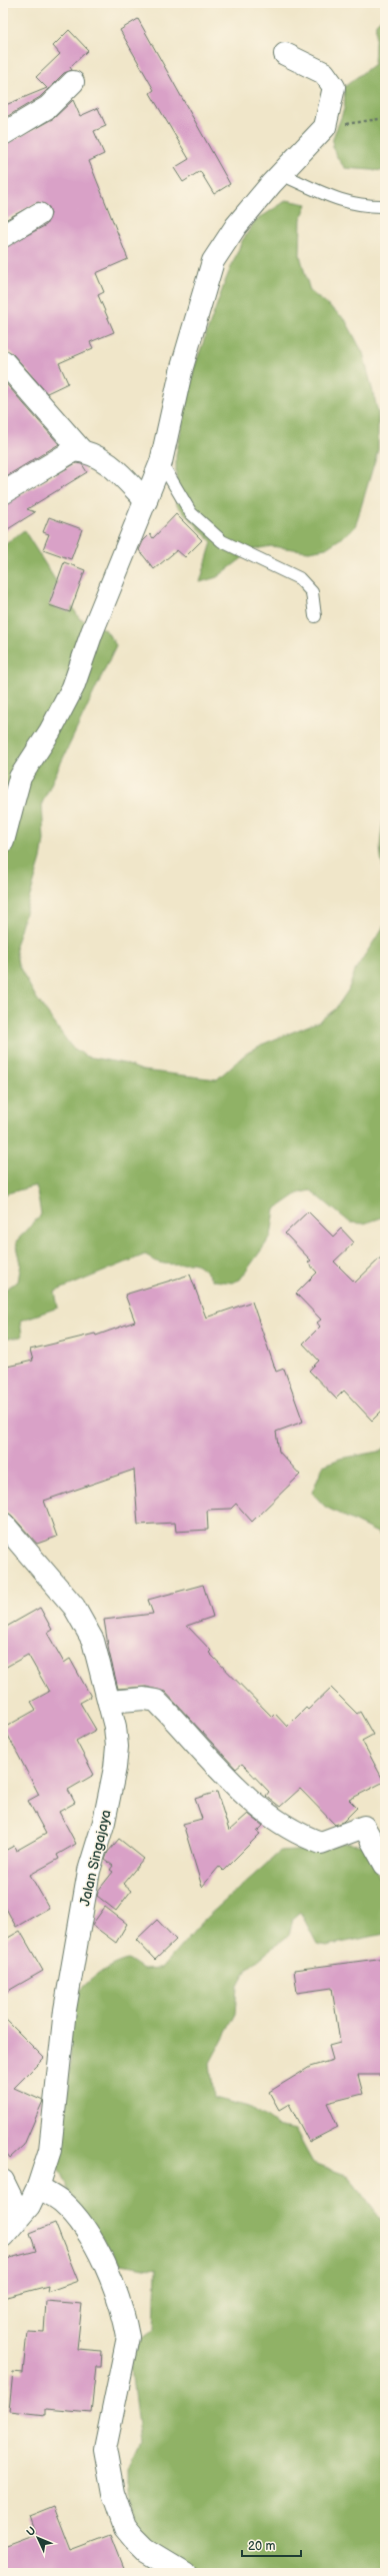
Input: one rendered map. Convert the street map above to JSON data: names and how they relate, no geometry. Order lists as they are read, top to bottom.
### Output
{
  "streets": {
    "street": ["Jalan Singajaya"]
  },
  "scale_bar": "20 m",
  "north": "top left"
}
